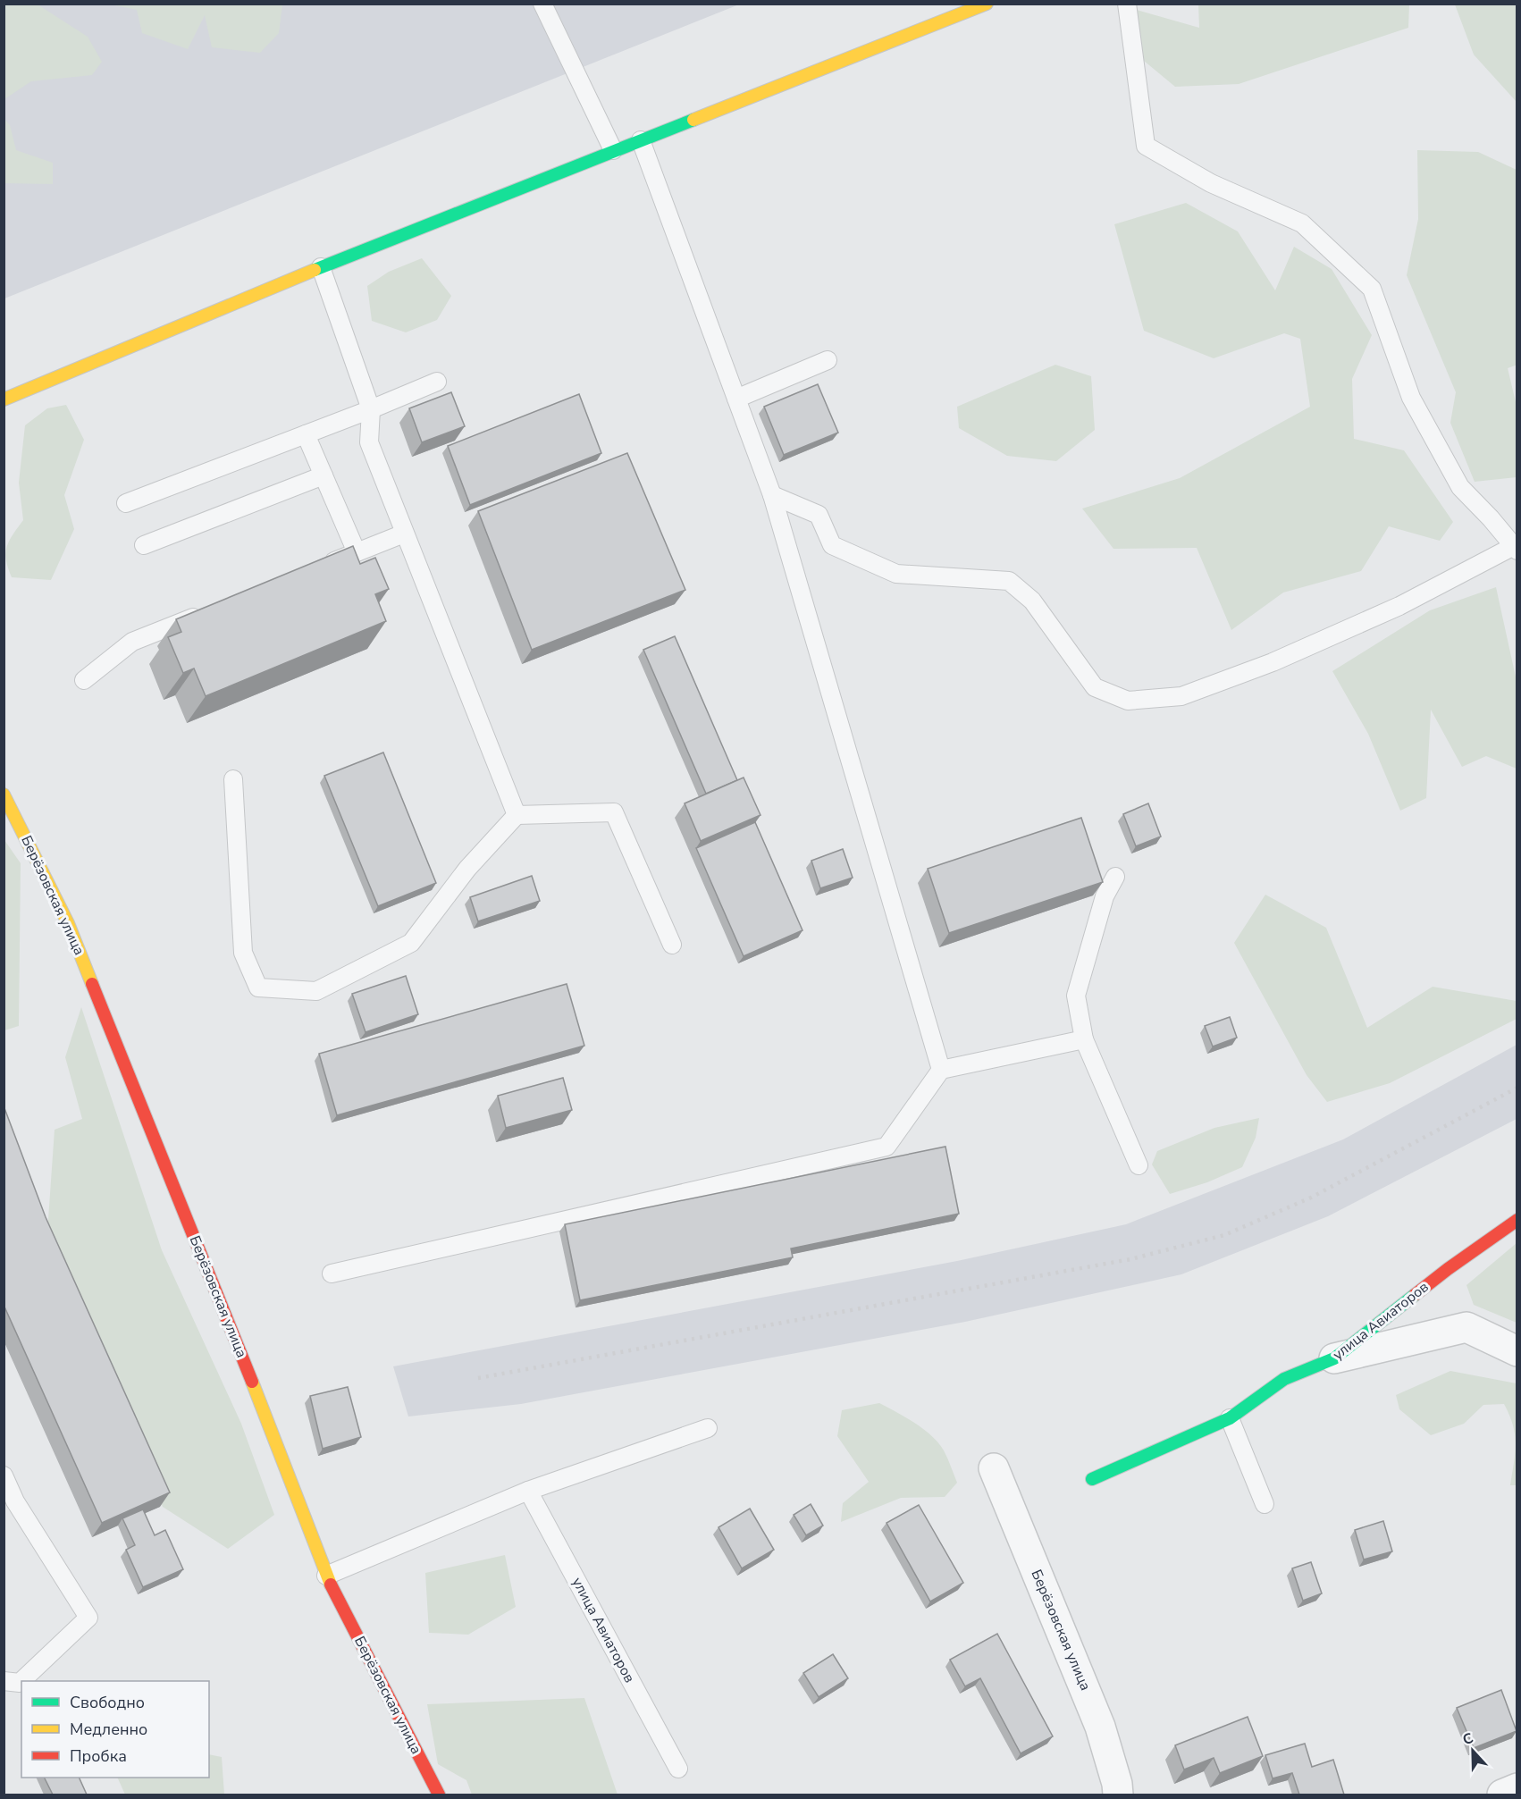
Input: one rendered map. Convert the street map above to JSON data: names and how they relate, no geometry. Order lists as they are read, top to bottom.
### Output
{
  "streets": {
    "street": ["Берёзовская улица", "улица Авиаторов"]
  },
  "legend": ["Свободно", "Медленно", "Пробка"],
  "north": "top"
}
